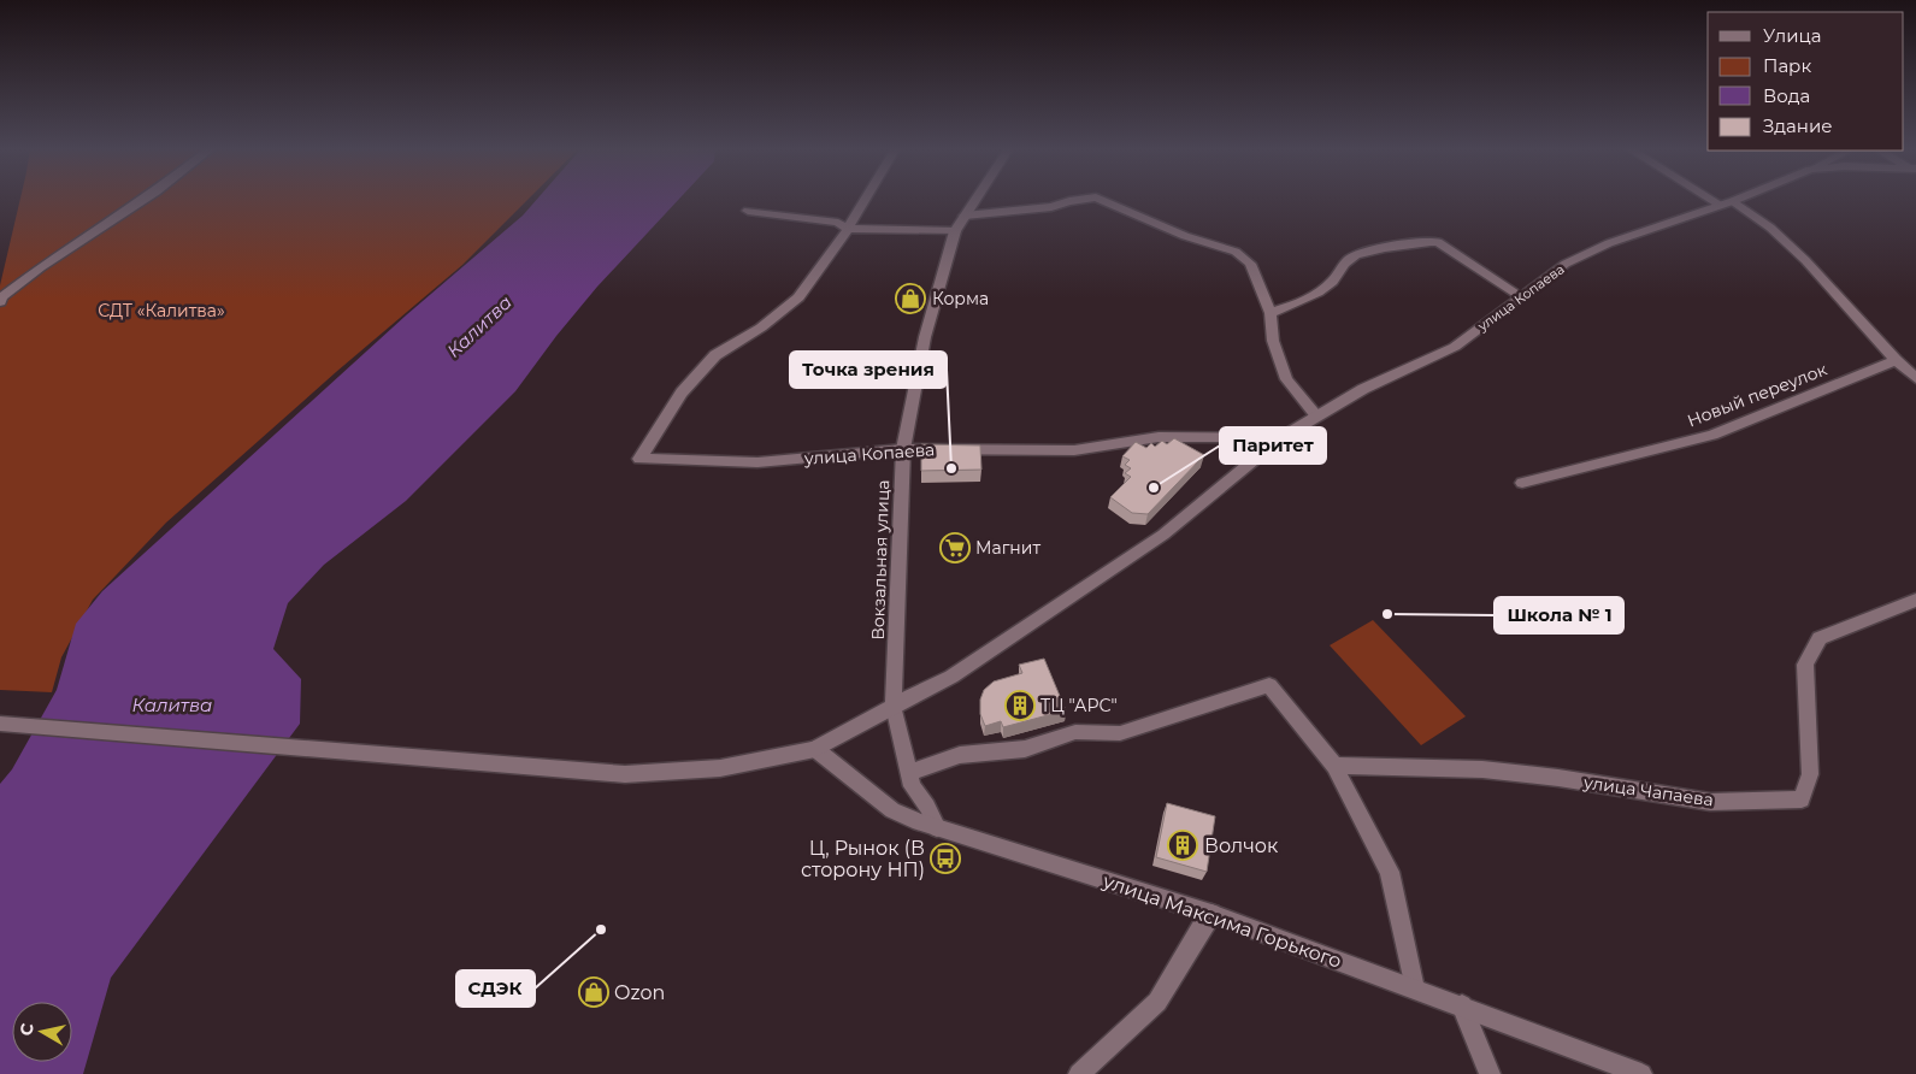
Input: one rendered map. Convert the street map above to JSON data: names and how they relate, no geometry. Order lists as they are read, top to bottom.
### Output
{
  "streets": {
    "street": [
      "улица Копаева",
      "Новый переулок",
      "Вокзальная улица",
      "улица Чапаева",
      "улица Максима Горького"
    ]
  },
  "crossings": [
    ["улица Копаева", "Вокзальная улица"],
    ["улица Копаева", "улица Максима Горького"],
    ["Вокзальная улица", "улица Максима Горького"]
  ],
  "water": ["Калитва"],
  "parks": ["СДТ «Калитва»"],
  "places": {
    "shop": ["Корма", "Ozon"],
    "other": [
      "Точка зрения",
      "Паритет",
      "Школа № 1",
      "СДЭК"
    ],
    "supermarket": ["Магнит"],
    "building": ["ТЦ \"АРС\"", "Волчок"],
    "bus stop": ["Ц, Рынок (В сторону НП)"]
  },
  "legend": [
    "Улица",
    "Парк",
    "Вода",
    "Здание"
  ],
  "north": "left"
}
